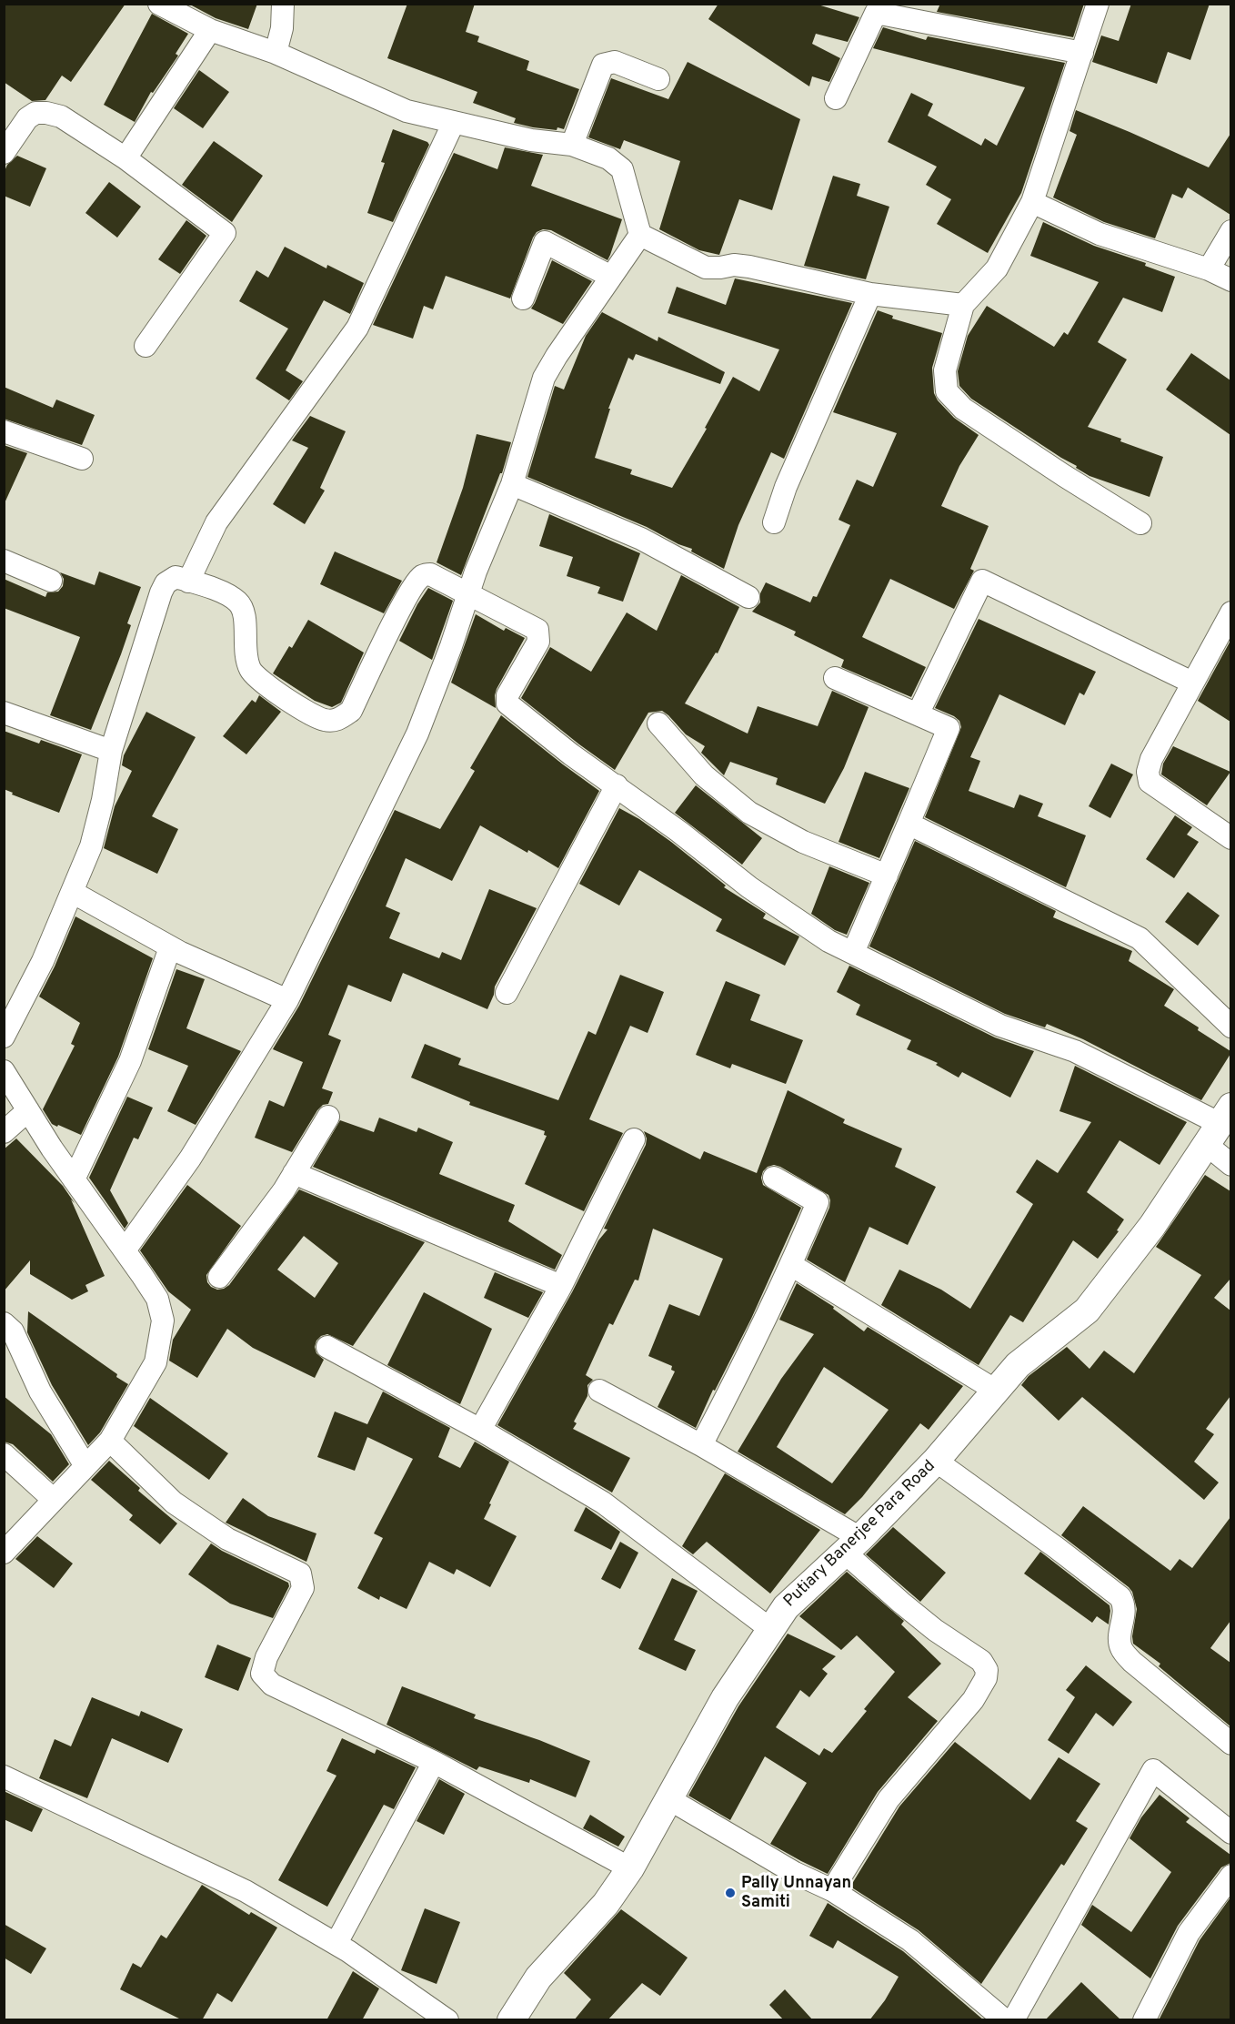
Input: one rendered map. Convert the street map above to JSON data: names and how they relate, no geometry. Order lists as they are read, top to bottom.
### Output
{
  "streets": {
    "street": ["Putiary Banerjee Para Road"]
  },
  "places": ["Pally Unnayan Samiti"]
}
